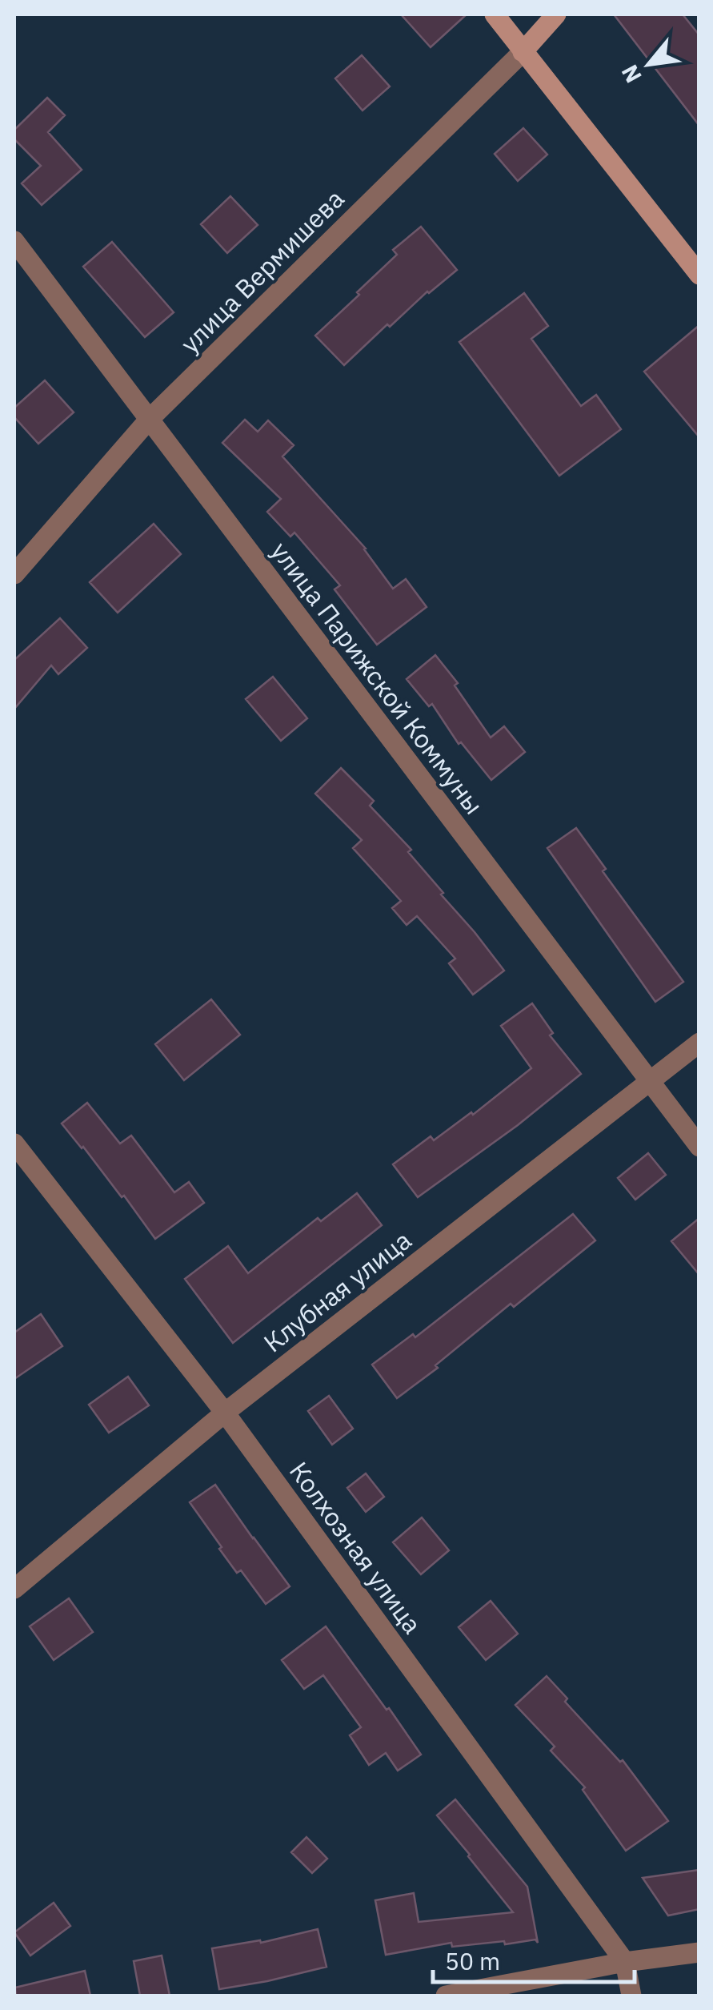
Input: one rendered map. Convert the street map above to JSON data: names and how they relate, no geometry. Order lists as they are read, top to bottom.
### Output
{
  "streets": {
    "street": [
      "улица Вермишева",
      "улица Парижской Коммуны",
      "Клубная улица",
      "Колхозная улица"
    ]
  },
  "crossings": [
    ["улица Вермишева", "улица Парижской Коммуны"],
    ["улица Парижской Коммуны", "Клубная улица"],
    ["Клубная улица", "Колхозная улица"]
  ],
  "scale_bar": "50 m",
  "north": "bottom left"
}
